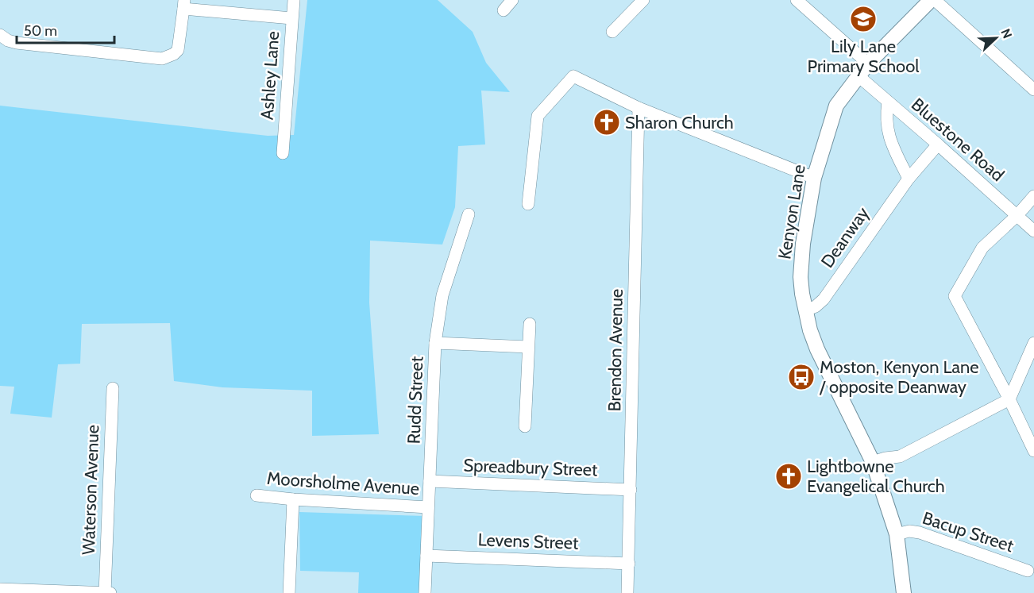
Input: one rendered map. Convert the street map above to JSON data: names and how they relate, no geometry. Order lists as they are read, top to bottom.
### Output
{
  "streets": {
    "street": [
      "Ashley Lane",
      "Bluestone Road",
      "Kenyon Lane",
      "Deanway",
      "Brendon Avenue",
      "Rudd Street",
      "Spreadbury Street",
      "Moorsholme Avenue",
      "Waterson Avenue",
      "Bacup Street",
      "Levens Street"
    ]
  },
  "crossings": [
    ["Bluestone Road", "Kenyon Lane"],
    ["Bluestone Road", "Deanway"],
    ["Kenyon Lane", "Deanway"],
    ["Kenyon Lane", "Bacup Street"],
    ["Brendon Avenue", "Spreadbury Street"],
    ["Brendon Avenue", "Levens Street"],
    ["Rudd Street", "Spreadbury Street"],
    ["Rudd Street", "Moorsholme Avenue"],
    ["Rudd Street", "Levens Street"]
  ],
  "places": {
    "school or university": ["Lily Lane Primary School"],
    "church": ["Sharon Church", "Lightbowne Evangelical Church"],
    "bus stop": ["Moston, Kenyon Lane / opposite Deanway"]
  },
  "scale_bar": "50 m",
  "north": "top right"
}
